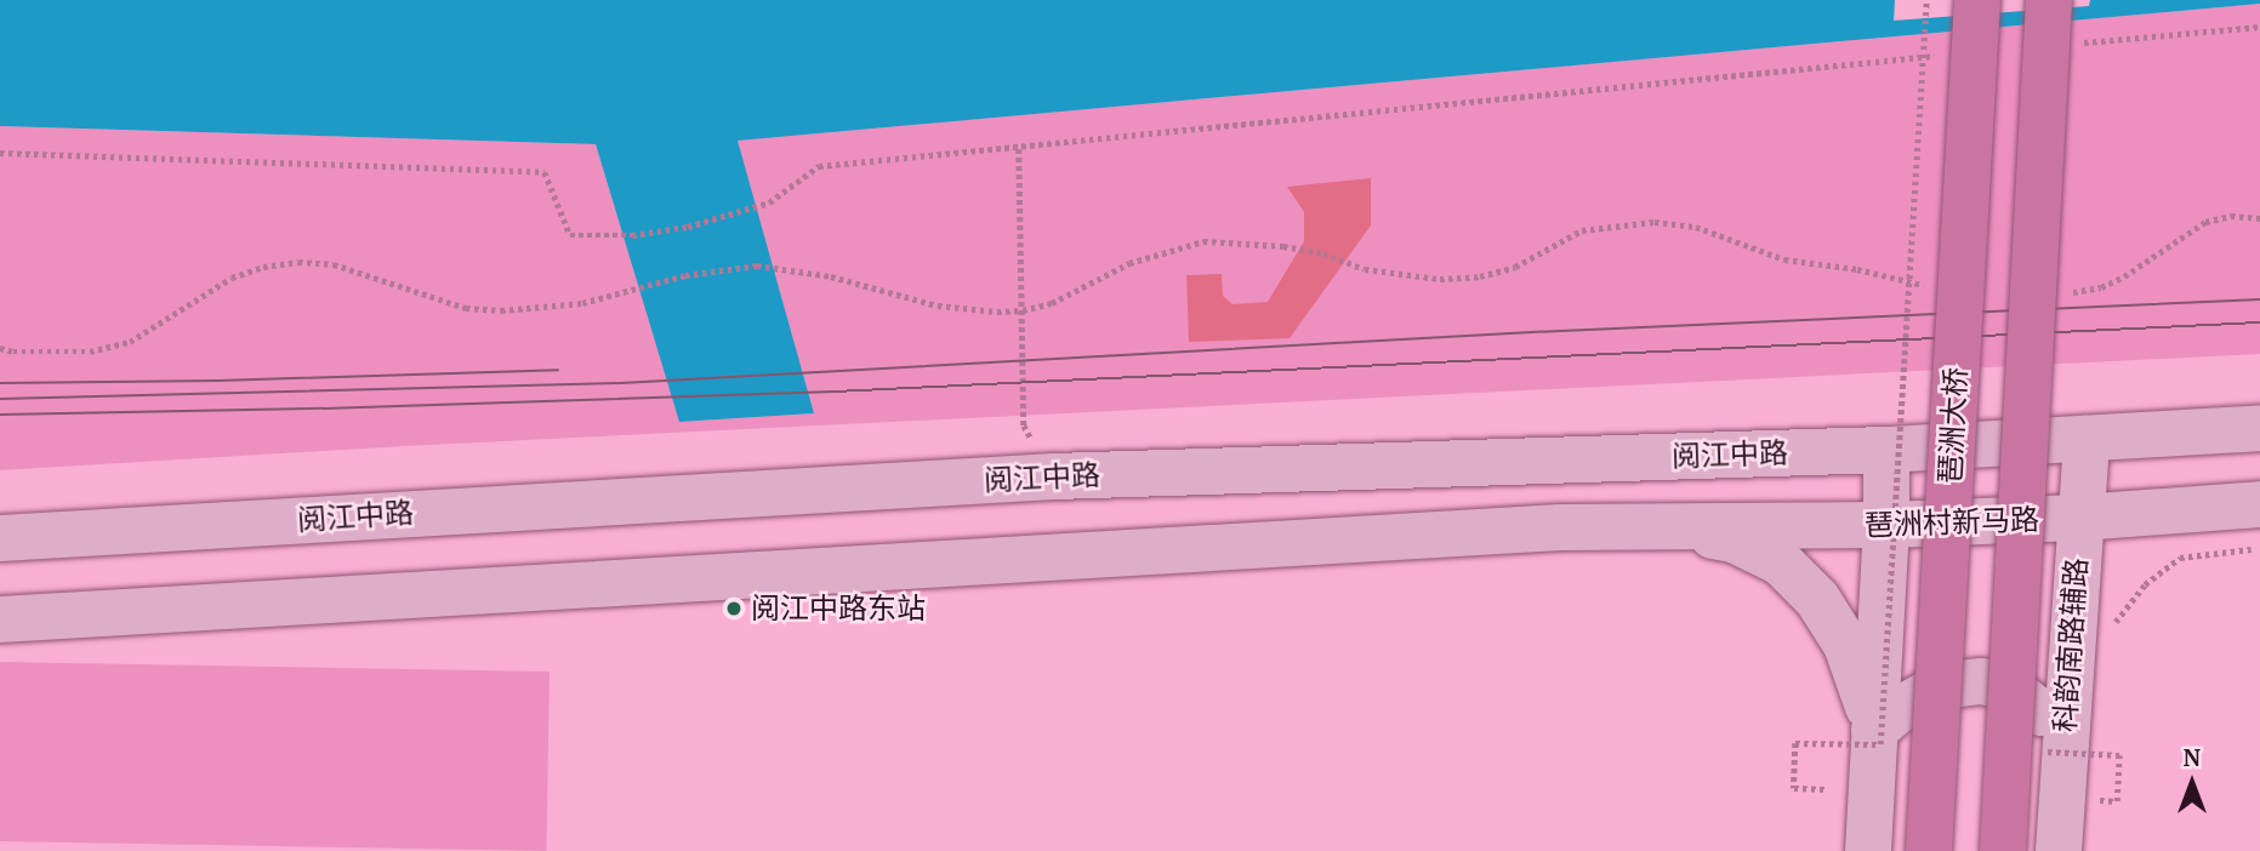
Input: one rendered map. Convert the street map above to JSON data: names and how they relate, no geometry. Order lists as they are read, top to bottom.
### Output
{
  "streets": {
    "highway": ["琶洲大桥"],
    "main road": ["阅江中路", "琶洲村新马路", "科韵南路辅路"]
  },
  "crossings": [
    ["阅江中路", "科韵南路辅路"],
    ["琶洲村新马路", "科韵南路辅路"]
  ],
  "places": ["阅江中路东站"],
  "north": "top"
}
